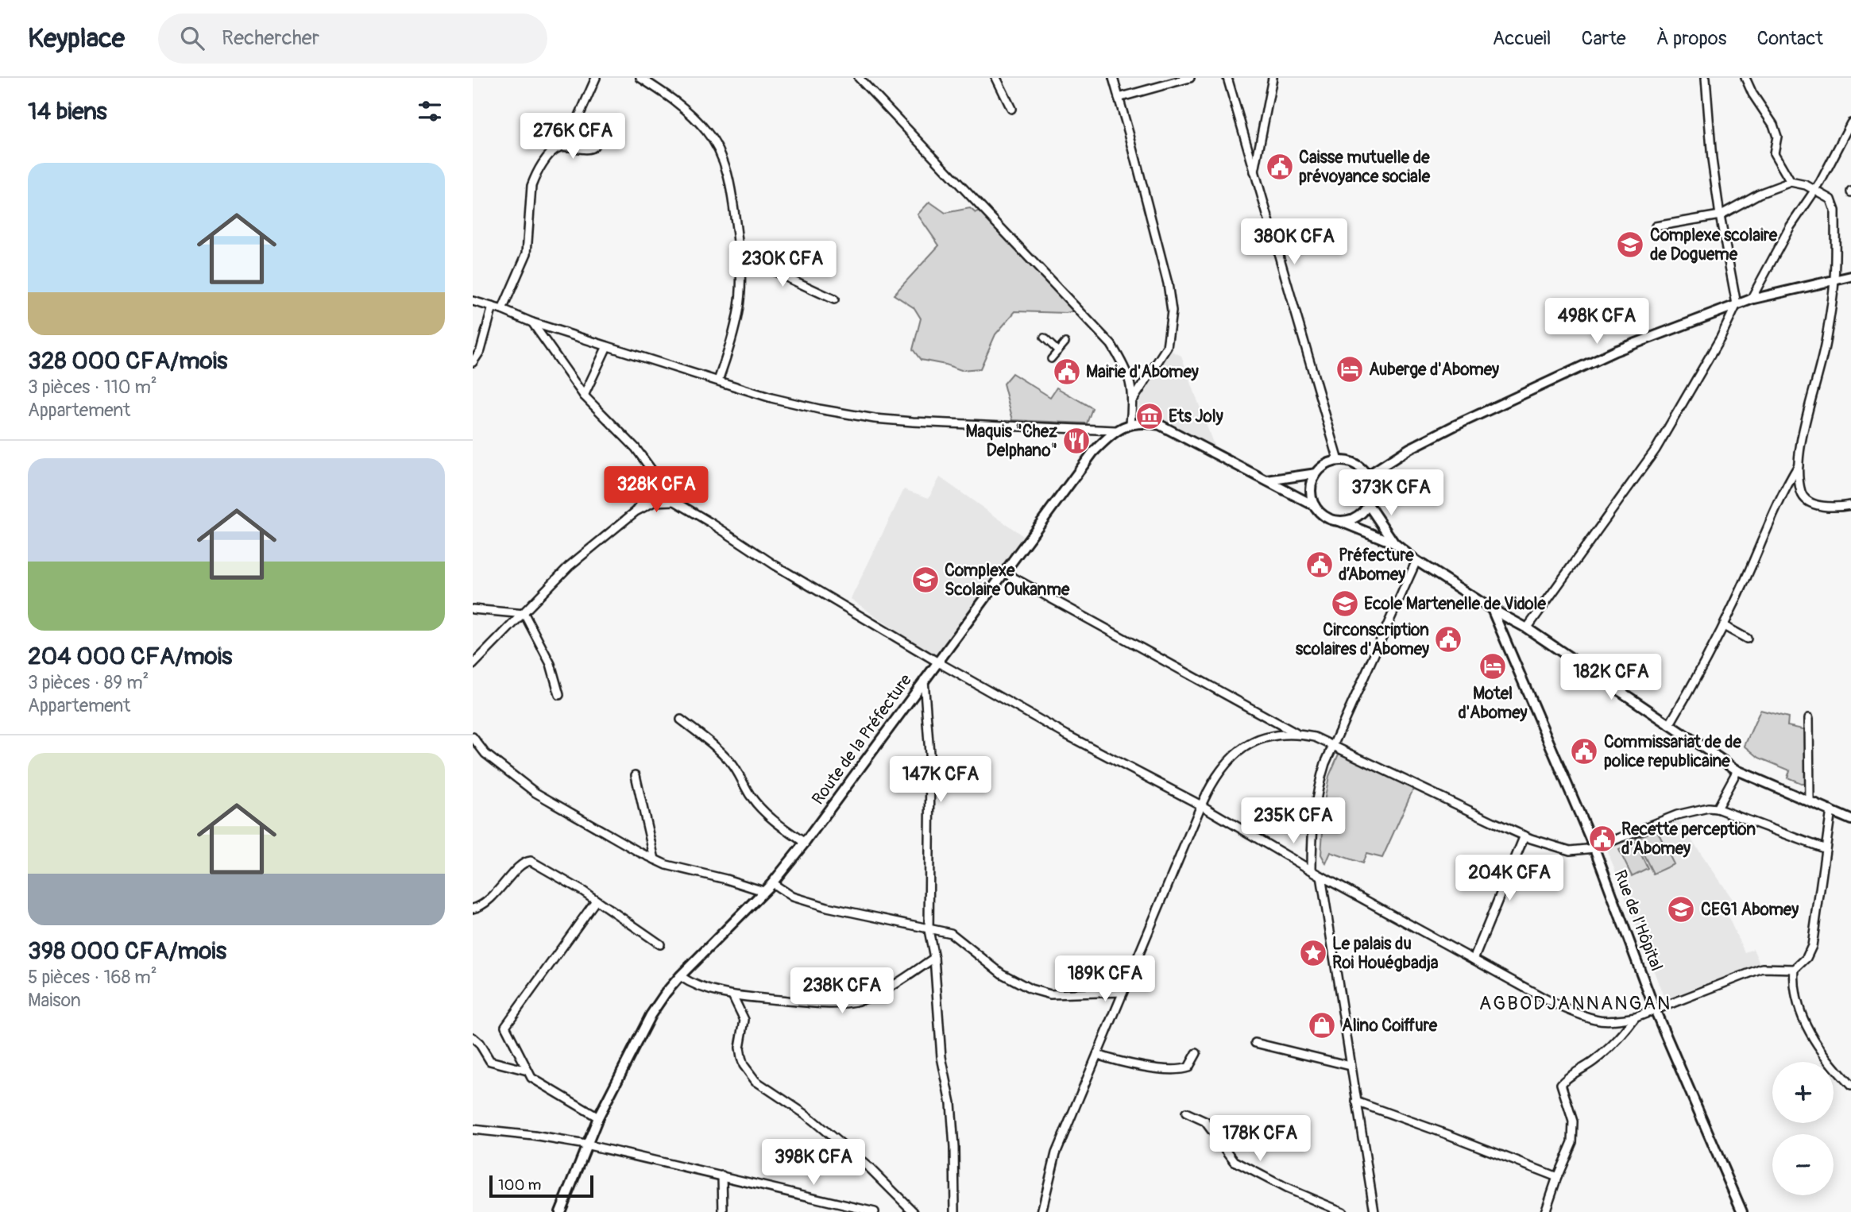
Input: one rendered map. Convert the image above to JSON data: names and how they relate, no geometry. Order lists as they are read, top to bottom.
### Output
{
  "streets": {
    "street": ["Route de la Préfecture", "Rue de l'Hôpital"]
  },
  "districts": ["AGBODJANNANGAN"],
  "places": {
    "public building": [
      "Caisse mutuelle de prévoyance sociale",
      "Mairie d'Abomey",
      "Préfecture d’Abomey",
      "Circonscription scolaires d'Abomey",
      "Commissariat de de police republicaine",
      "Recette perception d'Abomey"
    ],
    "school or university": [
      "Complexe scolaire de Dogueme",
      "Complexe Scolaire Oukanme",
      "Ecole Martenelle de Vidole",
      "CEG1 Abomey"
    ],
    "hotel": ["Auberge d'Abomey", "Motel d'Abomey"],
    "museum": ["Ets Joly"],
    "restaurant": ["Maquis \"Chez Delphano\""],
    "place": ["Le palais du Roi Houégbadja"],
    "shop": ["Alino Coiffure"]
  },
  "scale_bar": "100 m",
  "page": {
    "header": "Keyplace",
    "search": "Rechercher",
    "nav": [
      "Accueil",
      "Carte",
      "À propos",
      "Contact"
    ],
    "heading": "14 biens",
    "price": [
      "276K CFA",
      "380K CFA",
      "230K CFA",
      "498K CFA",
      "328K CFA",
      "373K CFA",
      "182K CFA",
      "147K CFA",
      "235K CFA",
      "204K CFA",
      "189K CFA",
      "238K CFA",
      "178K CFA",
      "398K CFA"
    ],
    "list": [
      {
        "name": "328 000 CFA/mois",
        "note": "3 pièces · 110 m² · Appartement"
      },
      {
        "name": "204 000 CFA/mois",
        "note": "3 pièces · 89 m² · Appartement"
      },
      {
        "name": "398 000 CFA/mois",
        "note": "5 pièces · 168 m² · Maison"
      }
    ],
    "map_buttons": ["+", "−"],
    "scale": "100 m"
  }
}
